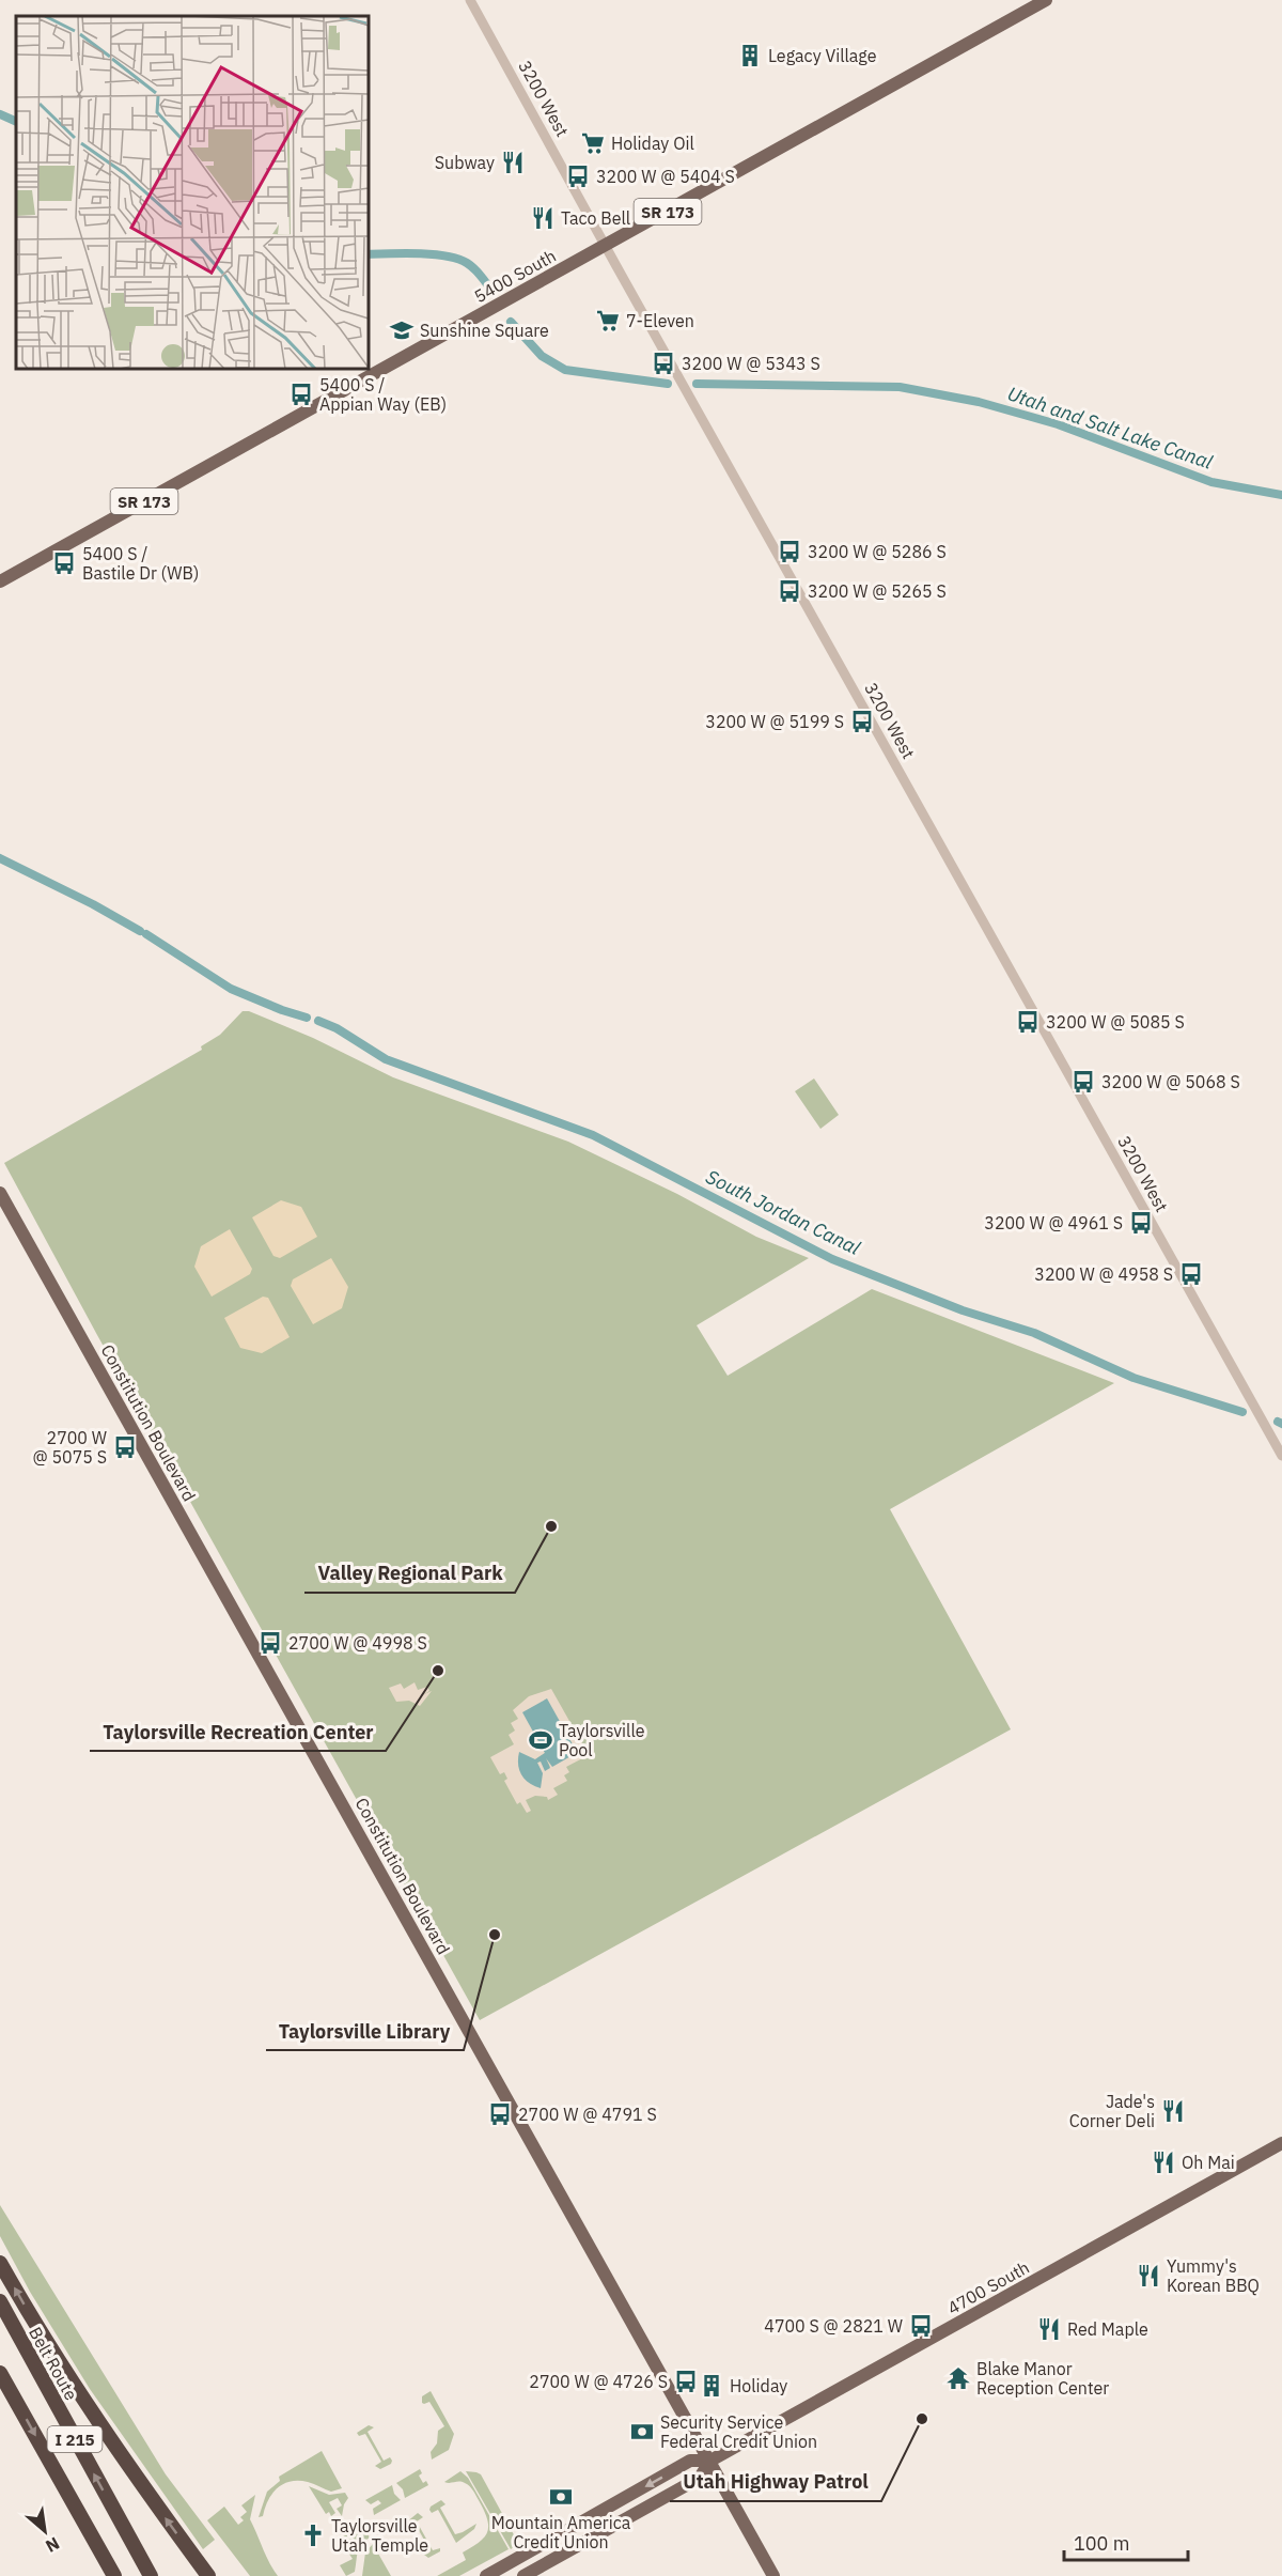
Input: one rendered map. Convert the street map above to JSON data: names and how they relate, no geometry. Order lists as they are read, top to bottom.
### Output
{
  "streets": {
    "highway": ["Belt Route", "I 215"],
    "main road": [
      "SR 173",
      "5400 South",
      "Constitution Boulevard",
      "4700 South"
    ],
    "street": ["3200 West"]
  },
  "crossings": [
    ["3200 West", "5400 South"],
    ["Constitution Boulevard", "4700 South"]
  ],
  "water": ["Utah and Salt Lake Canal", "South Jordan Canal"],
  "places": {
    "building": ["Legacy Village", "Holiday"],
    "supermarket": ["Holiday Oil", "7-Eleven"],
    "restaurant": [
      "Subway",
      "Taco Bell",
      "Jade's Corner Deli",
      "Oh Mai",
      "Yummy's Korean BBQ",
      "Red Maple"
    ],
    "bus stop": [
      "3200 W @ 5404 S",
      "3200 W @ 5343 S",
      "5400 S / Appian Way (EB)",
      "3200 W @ 5286 S",
      "5400 S / Bastile Dr (WB)",
      "3200 W @ 5265 S",
      "3200 W @ 5199 S",
      "3200 W @ 5085 S",
      "3200 W @ 5068 S",
      "3200 W @ 4961 S",
      "3200 W @ 4958 S",
      "2700 W @ 5075 S",
      "2700 W @ 4998 S",
      "2700 W @ 4791 S",
      "4700 S @ 2821 W",
      "2700 W @ 4726 S"
    ],
    "school or university": ["Sunshine Square"],
    "other": [
      "Valley Regional Park",
      "Taylorsville Recreation Center",
      "Taylorsville Library",
      "Utah Highway Patrol"
    ],
    "sports": ["Taylorsville Pool"],
    "temple": ["Blake Manor Reception Center"],
    "bank": ["Security Service Federal Credit Union", "Mountain America Credit Union"],
    "church": ["Taylorsville Utah Temple"]
  },
  "scale_bar": "100 m",
  "north": "bottom right"
}
